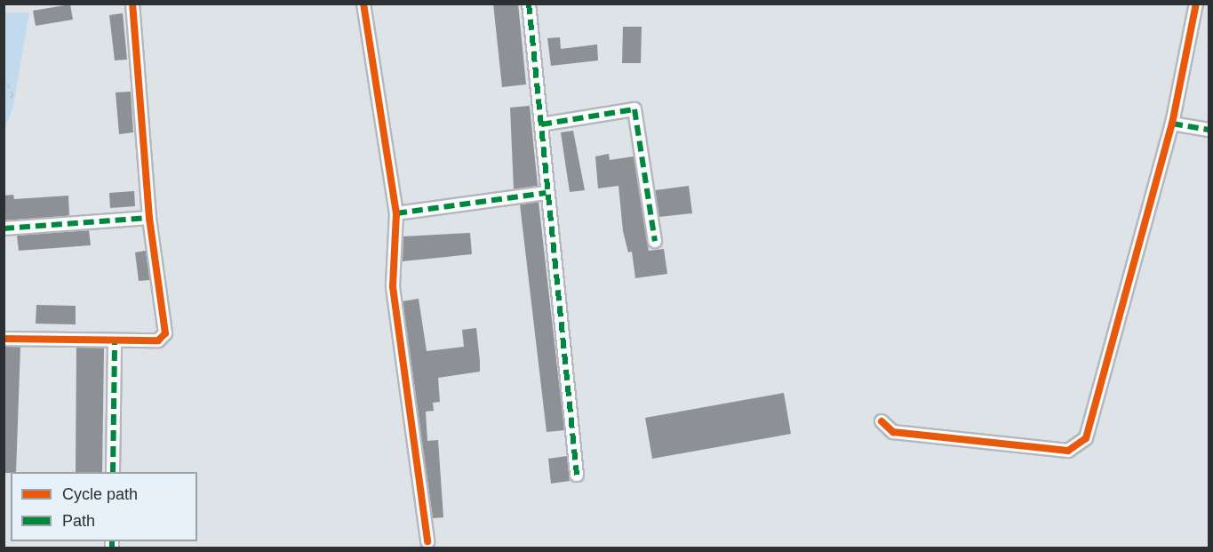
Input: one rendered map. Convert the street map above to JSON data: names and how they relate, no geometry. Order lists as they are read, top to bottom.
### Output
{
  "legend": ["Cycle path", "Path"]
}
